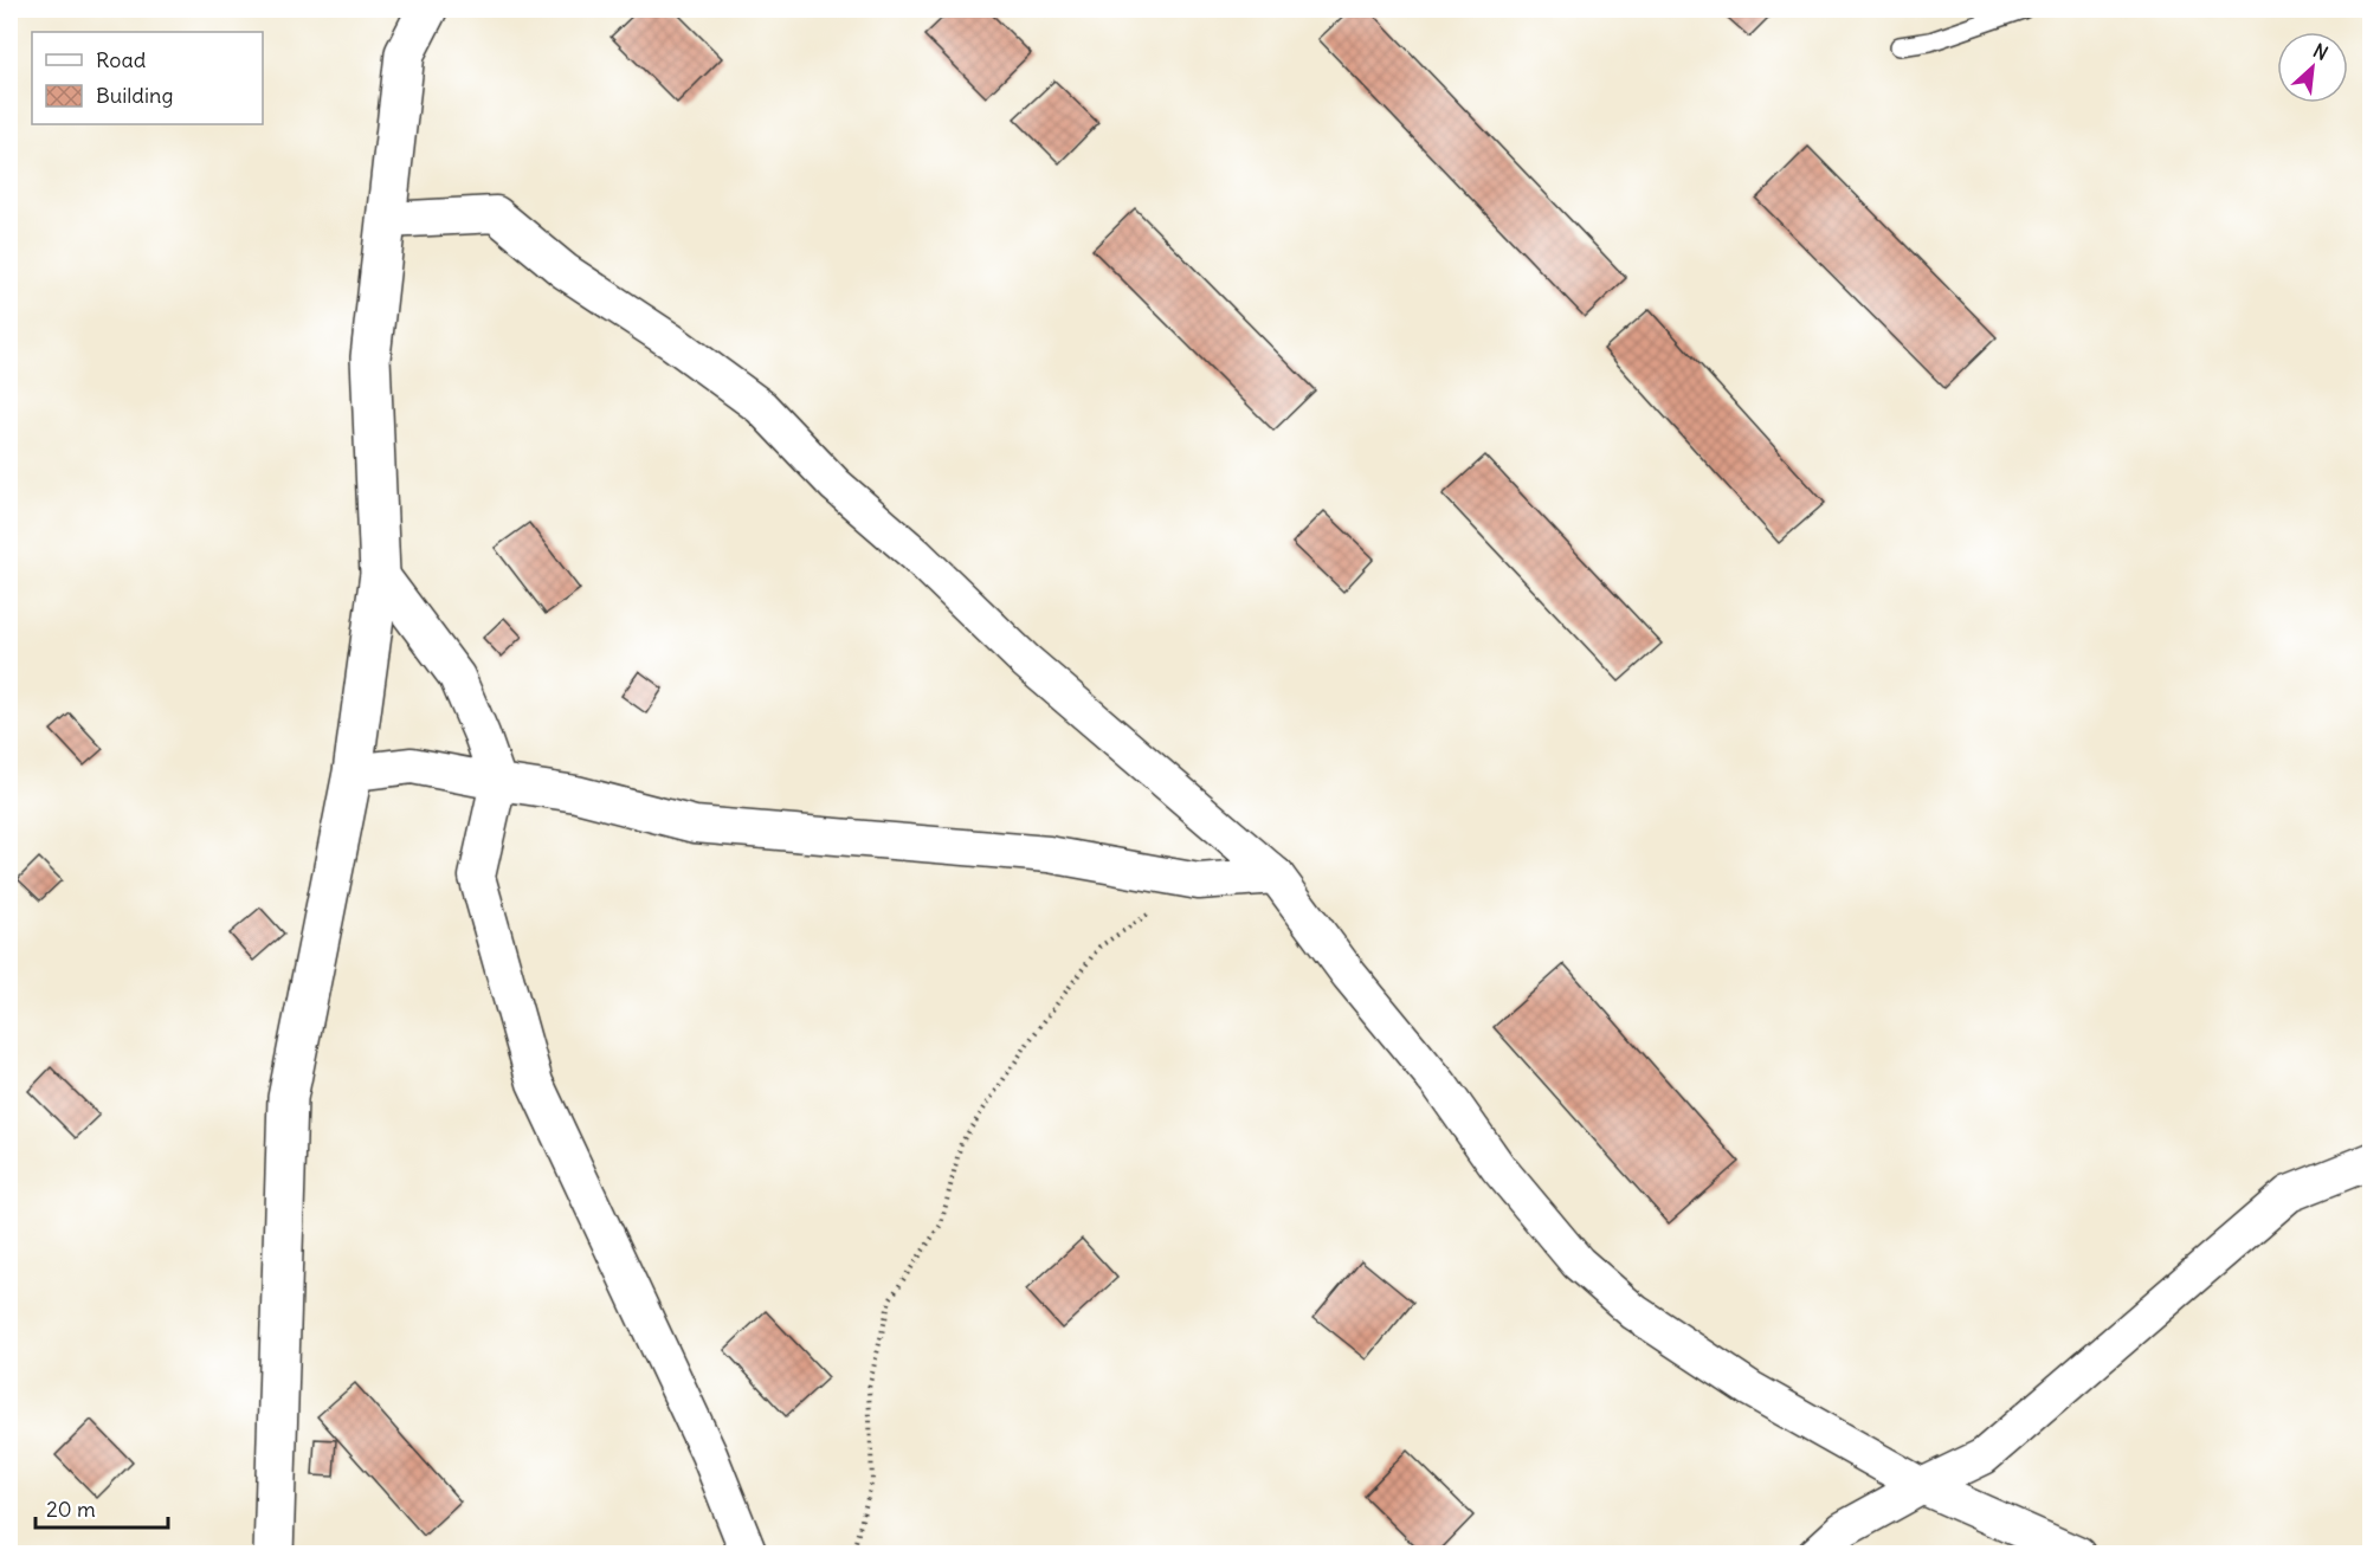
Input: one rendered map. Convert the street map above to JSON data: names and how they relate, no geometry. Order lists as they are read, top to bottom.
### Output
{
  "legend": ["Road", "Building"],
  "scale_bar": "20 m",
  "north": "top right"
}
